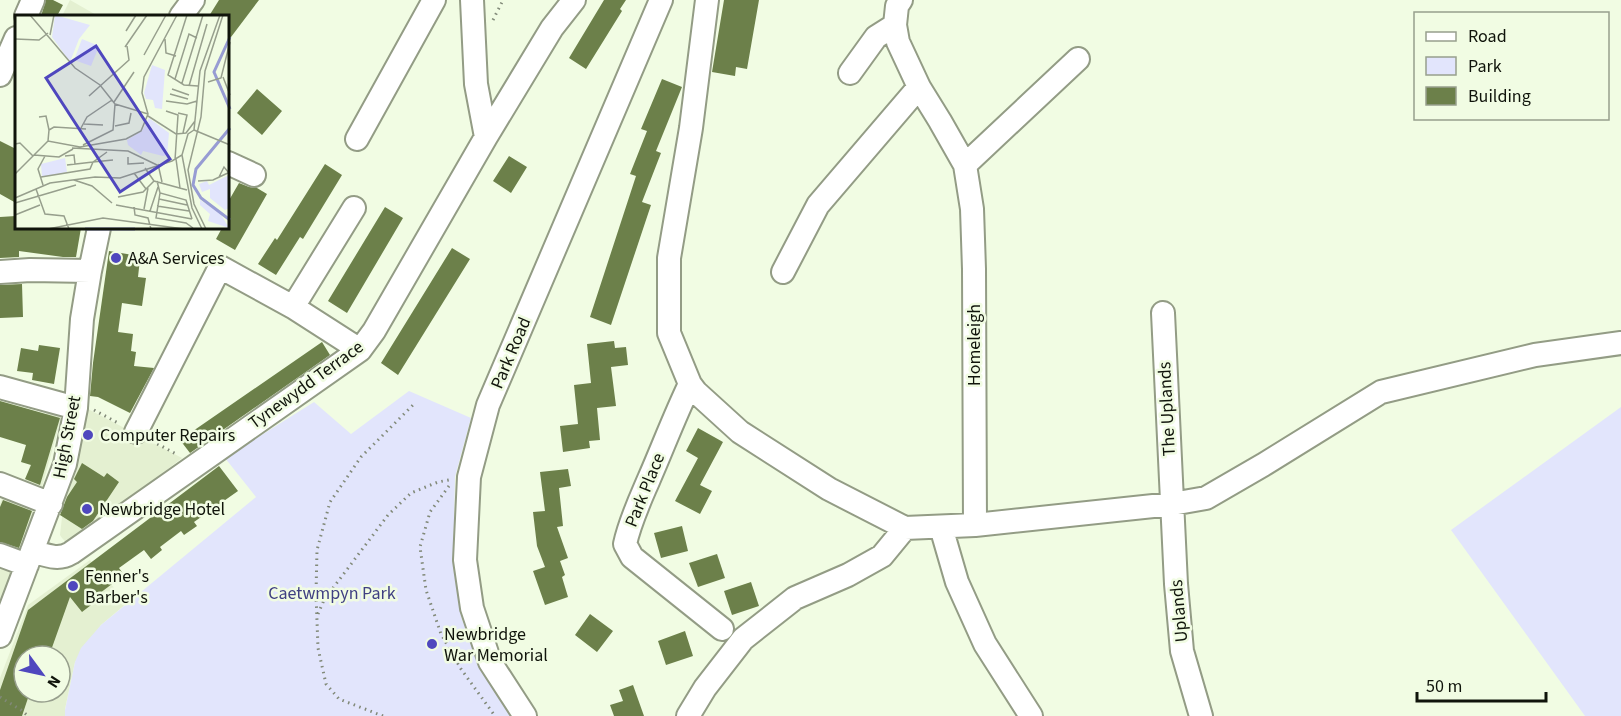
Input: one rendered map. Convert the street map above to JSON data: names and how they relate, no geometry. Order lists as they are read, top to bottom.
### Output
{
  "streets": {
    "street": [
      "Homeleigh",
      "Park Road",
      "Tynewydd Terrace",
      "The Uplands",
      "High Street",
      "Park Place",
      "Uplands"
    ]
  },
  "crossings": [
    ["Tynewydd Terrace", "High Street"],
    ["The Uplands", "Uplands"]
  ],
  "parks": ["Caetwmpyn Park"],
  "places": [
    "A&A Services",
    "Computer Repairs",
    "Newbridge Hotel",
    "Fenner's Barber's",
    "Newbridge War Memorial"
  ],
  "legend": ["Road", "Park", "Building"],
  "scale_bar": "50 m",
  "north": "bottom right"
}
